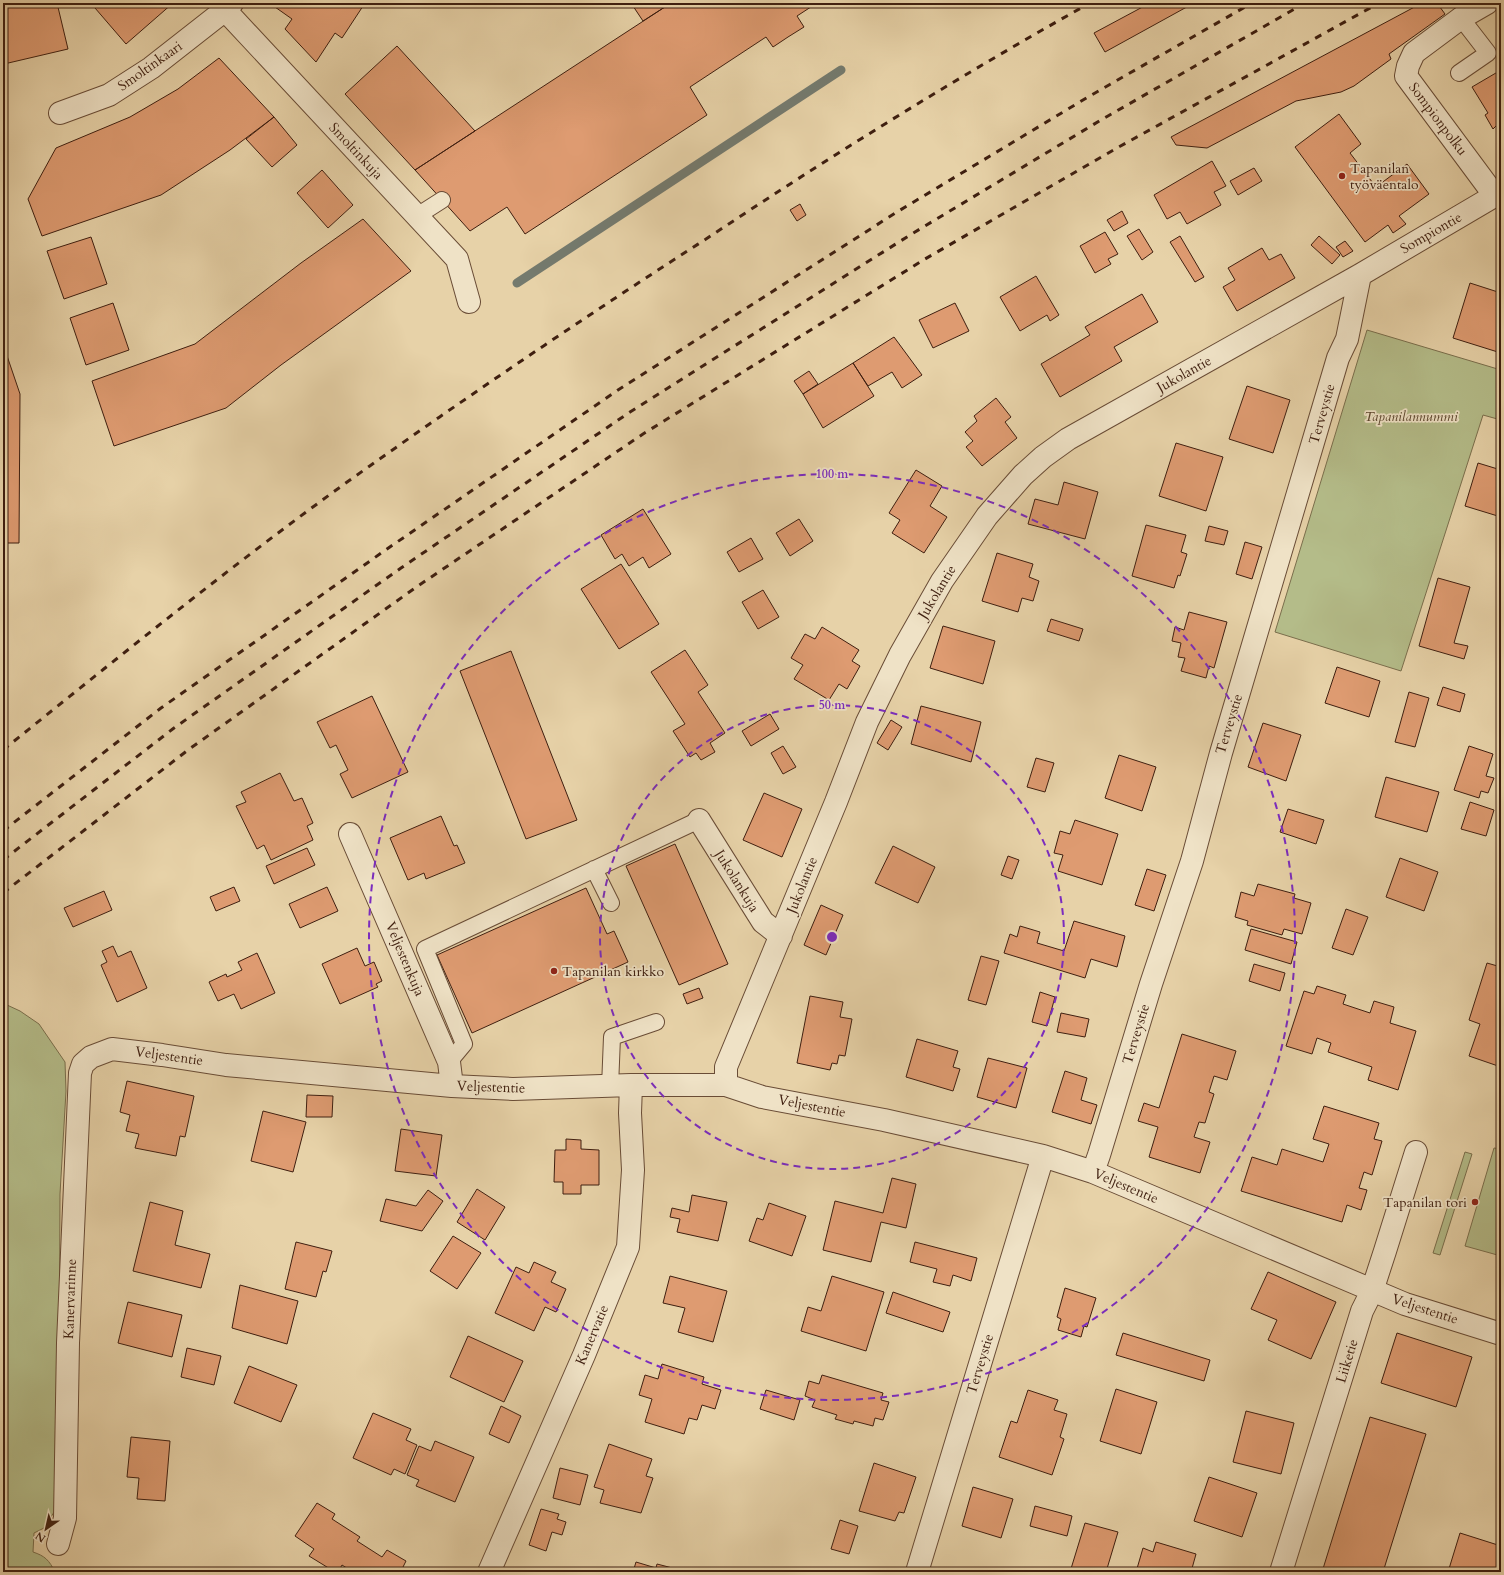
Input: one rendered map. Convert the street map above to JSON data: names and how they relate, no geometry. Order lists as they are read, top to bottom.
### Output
{
  "streets": {
    "street": [
      "Smoltinkaari",
      "Sompionpolku",
      "Smoltinkuja",
      "Sompiontie",
      "Jukolantie",
      "Terveystie",
      "Jukolankuja",
      "Veljestenkuja",
      "Veljestentie",
      "Kanervarinne",
      "Kanervatie",
      "Liiketie"
    ]
  },
  "crossings": [
    ["Smoltinkaari", "Smoltinkuja"],
    ["Sompionpolku", "Sompiontie"],
    ["Sompiontie", "Jukolantie"],
    ["Sompiontie", "Terveystie"],
    ["Jukolantie", "Terveystie"],
    ["Jukolantie", "Jukolankuja"],
    ["Jukolantie", "Veljestentie"],
    ["Terveystie", "Veljestentie"],
    ["Veljestenkuja", "Veljestentie"],
    ["Veljestentie", "Kanervarinne"],
    ["Veljestentie", "Kanervatie"],
    ["Veljestentie", "Liiketie"]
  ],
  "parks": ["Tapanilannummi"],
  "places": ["Tapanilan työväentalo", "Tapanilan kirkko", "Tapanilan tori"],
  "north": "bottom left",
  "rings": ["100 m", "50 m"]
}
